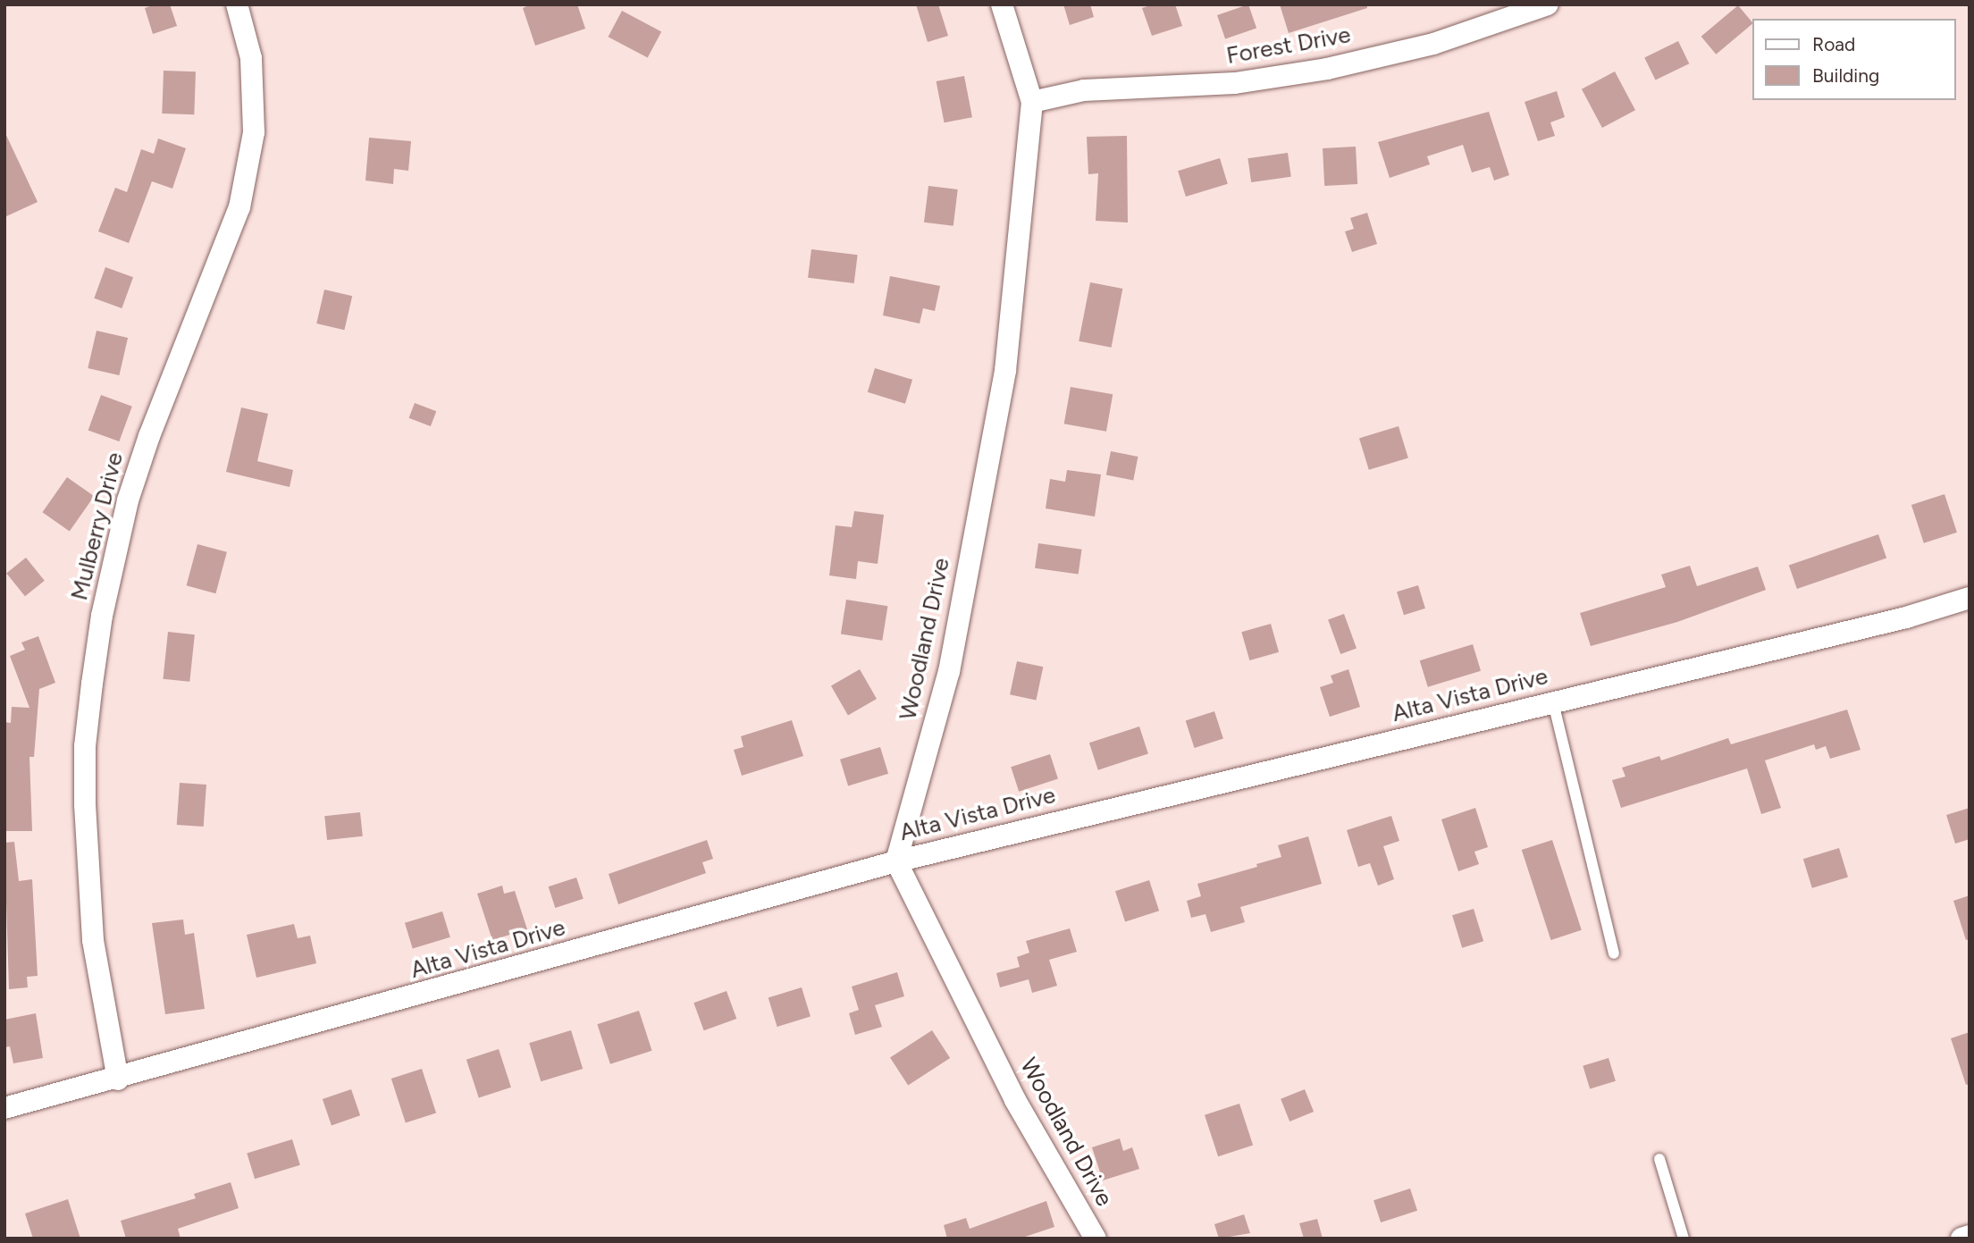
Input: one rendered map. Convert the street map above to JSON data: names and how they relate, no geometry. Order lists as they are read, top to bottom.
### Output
{
  "streets": {
    "street": [
      "Forest Drive",
      "Mulberry Drive",
      "Woodland Drive",
      "Alta Vista Drive"
    ]
  },
  "crossings": [
    ["Forest Drive", "Woodland Drive"],
    ["Mulberry Drive", "Alta Vista Drive"],
    ["Woodland Drive", "Alta Vista Drive"]
  ],
  "legend": ["Road", "Building"]
}
